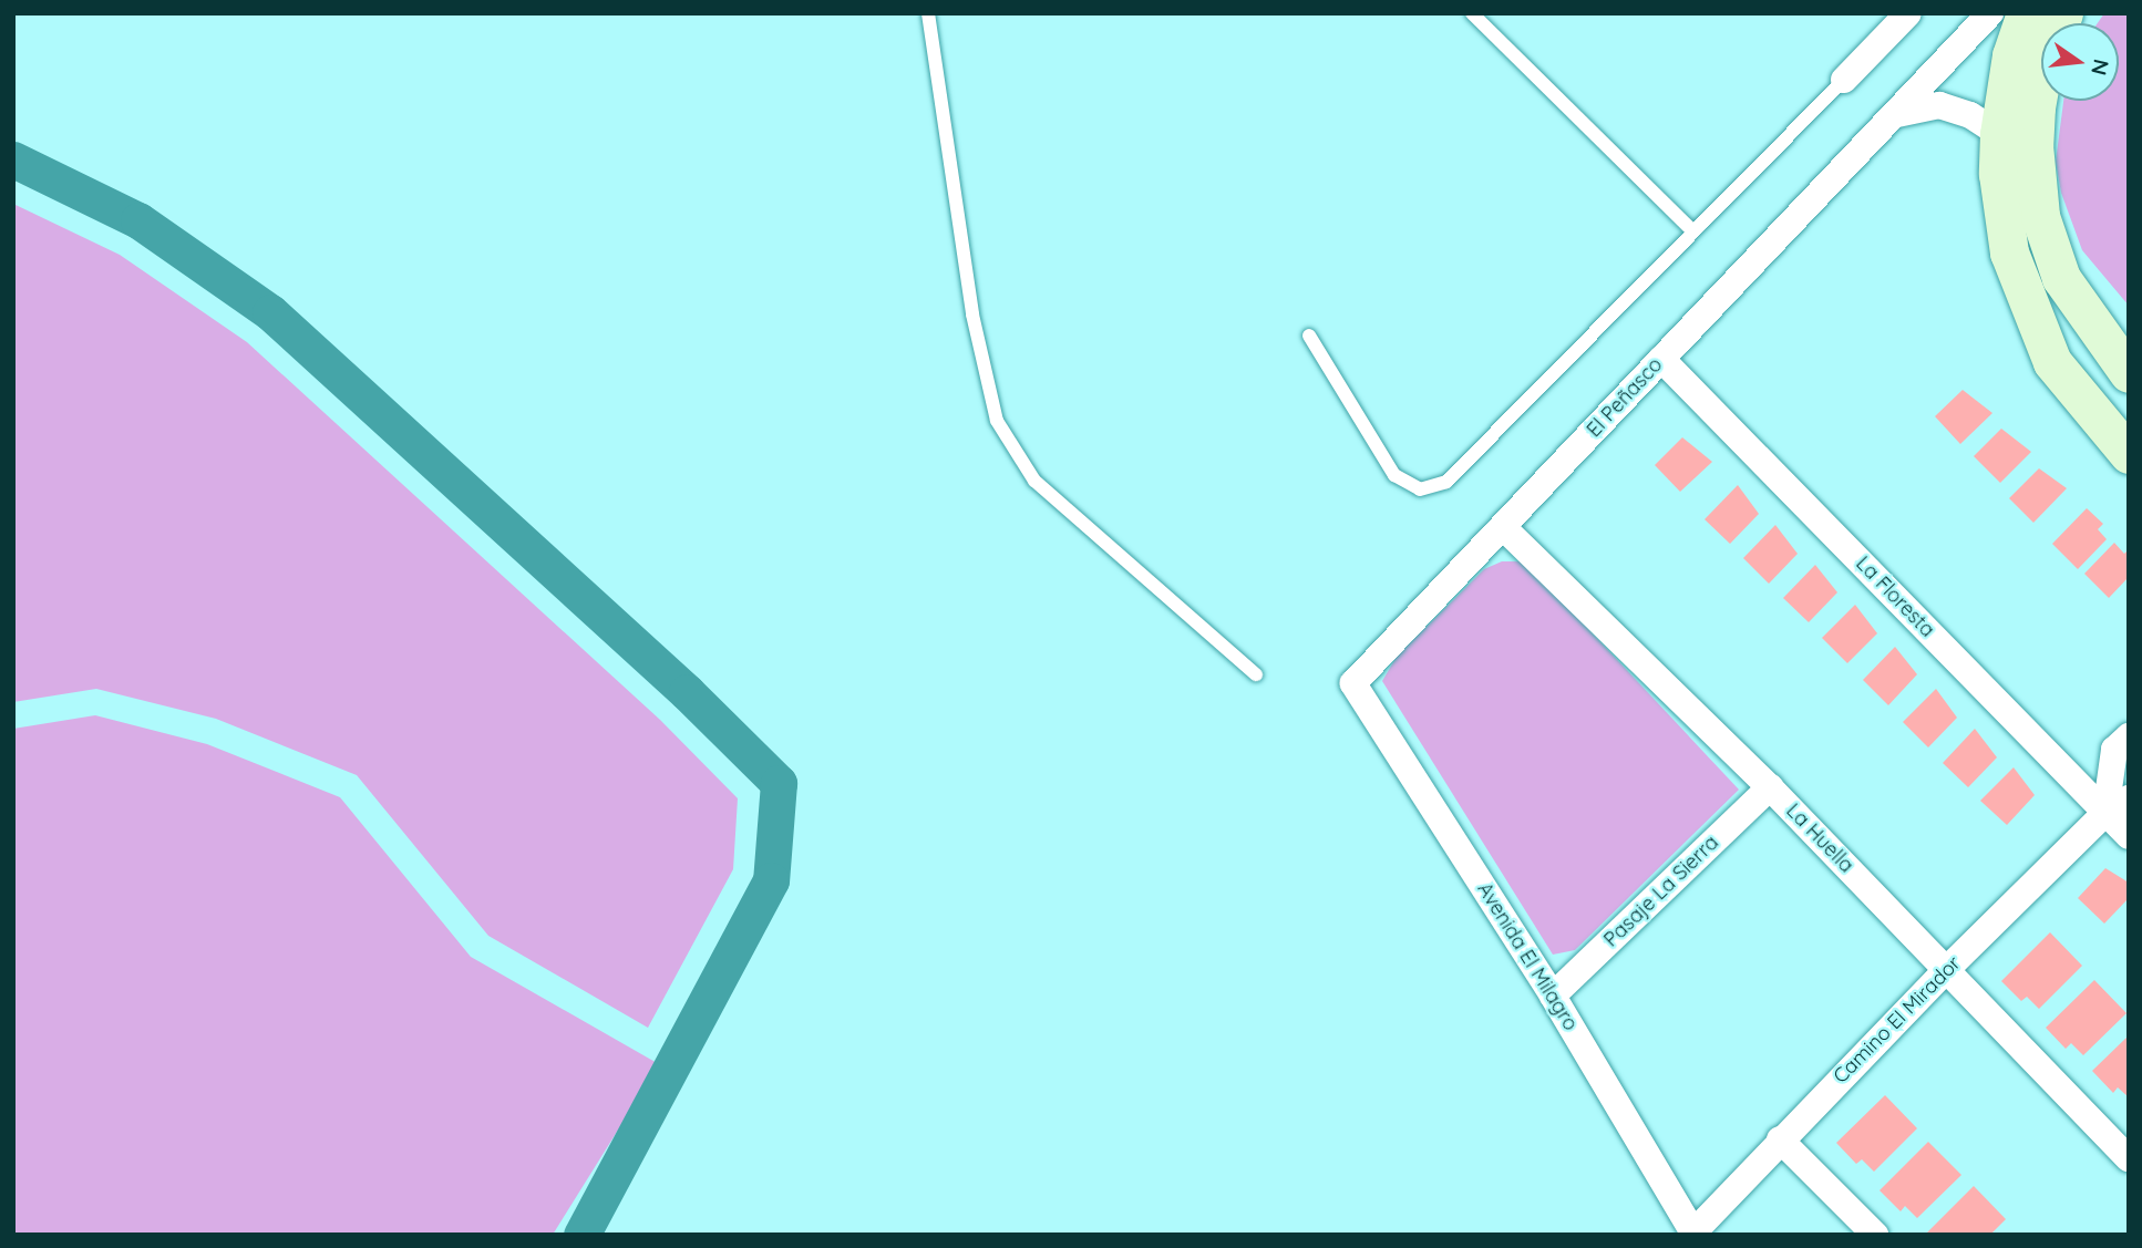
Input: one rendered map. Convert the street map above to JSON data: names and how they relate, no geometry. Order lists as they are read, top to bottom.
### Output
{
  "streets": {
    "street": [
      "El Peñasco",
      "La Floresta",
      "La Huella",
      "Pasaje La Sierra",
      "Avenida El Milagro",
      "Camino El Mirador"
    ]
  },
  "crossings": [
    ["El Peñasco", "La Floresta"],
    ["El Peñasco", "La Huella"],
    ["El Peñasco", "Avenida El Milagro"],
    ["La Floresta", "Camino El Mirador"],
    ["La Huella", "Pasaje La Sierra"],
    ["La Huella", "Camino El Mirador"],
    ["Pasaje La Sierra", "Avenida El Milagro"],
    ["Avenida El Milagro", "Camino El Mirador"]
  ],
  "north": "right"
}
